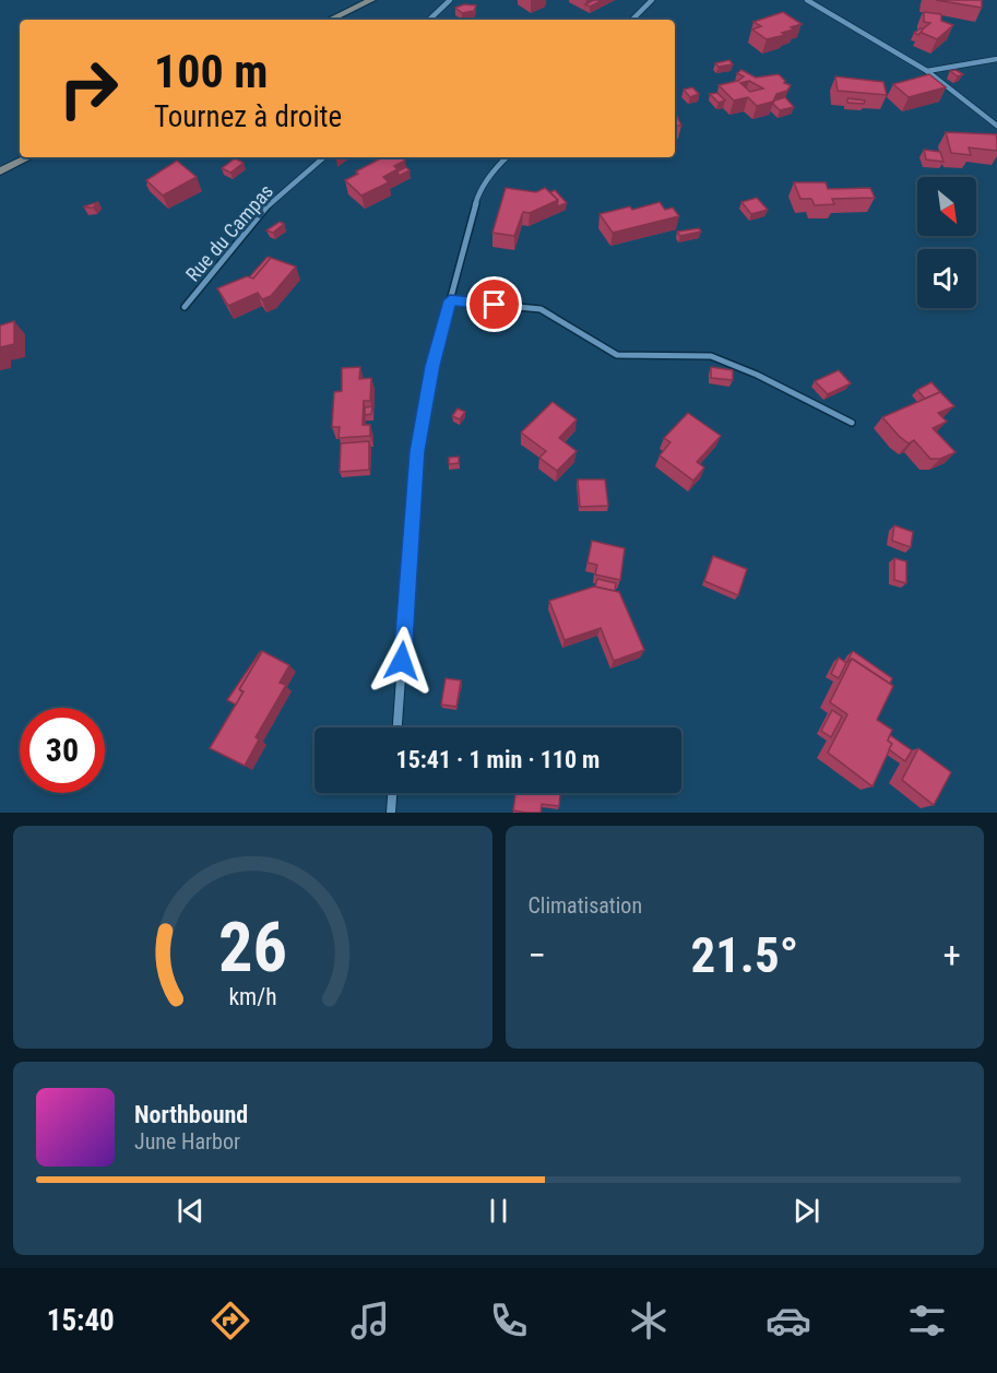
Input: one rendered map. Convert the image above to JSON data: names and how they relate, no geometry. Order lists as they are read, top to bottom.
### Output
{
  "streets": {
    "street": ["Rue du Campas"]
  },
  "north": "bottom right",
  "page": {
    "turn": ["100 m", "Tournez à droite"],
    "limit": "30",
    "trip": "15:41 · 1 min · 110 m",
    "tile": "Climatisation",
    "heat": ["−", "21.5°", "+"],
    "song": ["Northbound", "June Harbor"],
    "tabs": "15:40",
    "gauge": ["26", "km/h"]
  }
}
